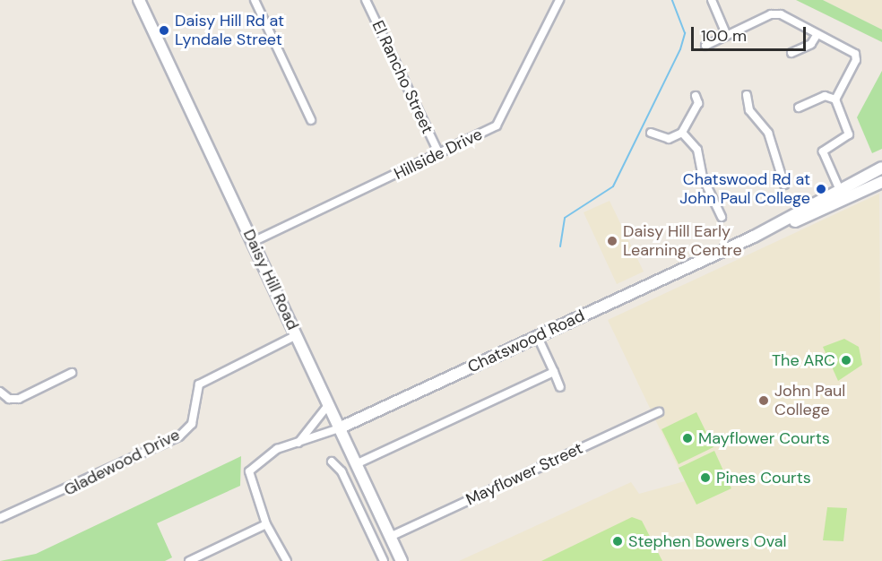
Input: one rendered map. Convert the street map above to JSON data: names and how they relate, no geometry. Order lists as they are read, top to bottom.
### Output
{
  "streets": {
    "main road": ["Daisy Hill Road", "Chatswood Road"],
    "street": [
      "El Rancho Street",
      "Hillside Drive",
      "Gladewood Drive",
      "Mayflower Street"
    ]
  },
  "crossings": [
    ["El Rancho Street", "Hillside Drive"],
    ["Hillside Drive", "Daisy Hill Road"],
    ["Daisy Hill Road", "Chatswood Road"],
    ["Daisy Hill Road", "Gladewood Drive"],
    ["Daisy Hill Road", "Mayflower Street"]
  ],
  "places": [
    "Daisy Hill Rd at Lyndale Street",
    "Chatswood Rd at John Paul College",
    "Daisy Hill Early Learning Centre",
    "The ARC",
    "John Paul College",
    "Mayflower Courts",
    "Pines Courts",
    "Stephen Bowers Oval"
  ],
  "scale_bar": "100 m"
}
